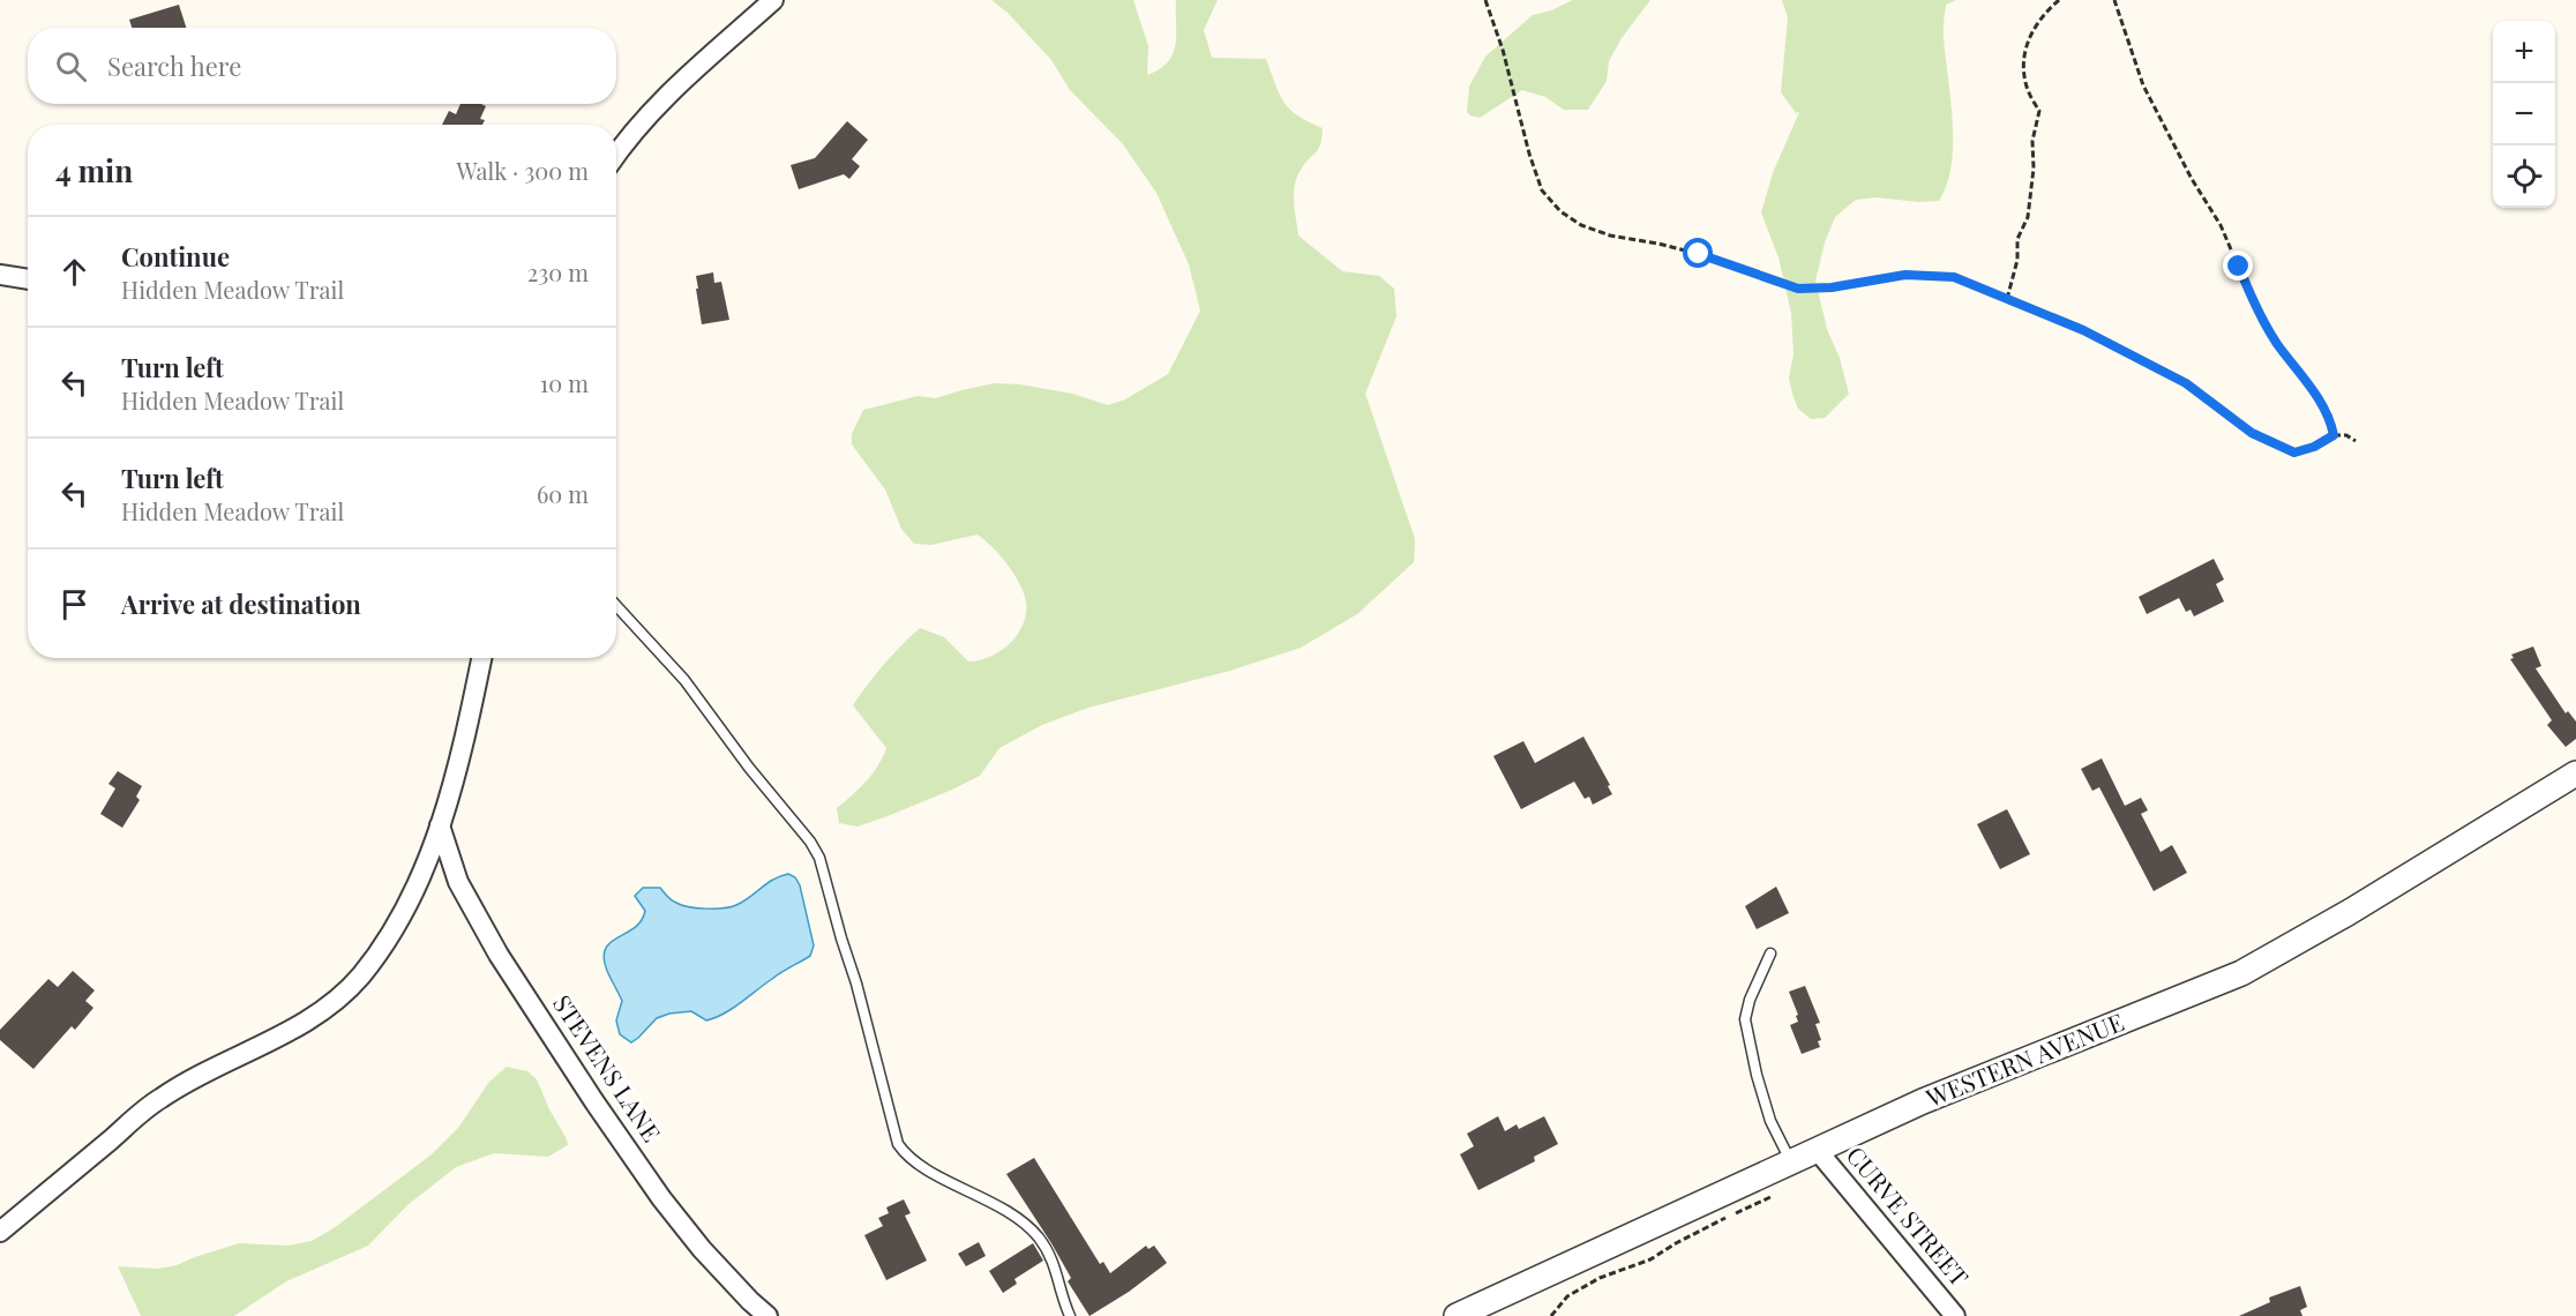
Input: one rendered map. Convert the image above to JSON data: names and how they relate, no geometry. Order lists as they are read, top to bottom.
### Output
{
  "streets": {
    "street": ["WESTERN AVENUE", "STEVENS LANE", "CURVE STREET"]
  },
  "crossings": [
    ["WESTERN AVENUE", "CURVE STREET"]
  ],
  "page": {
    "map_buttons": ["+", "−"],
    "search": "Search here",
    "heading": ["4 min", "Walk · 300 m"],
    "list": [
      ["Continue", "Hidden Meadow Trail", "230 m"],
      ["Turn left", "Hidden Meadow Trail", "10 m"],
      ["Turn left", "Hidden Meadow Trail", "60 m"],
      "Arrive at destination"
    ]
  }
}
